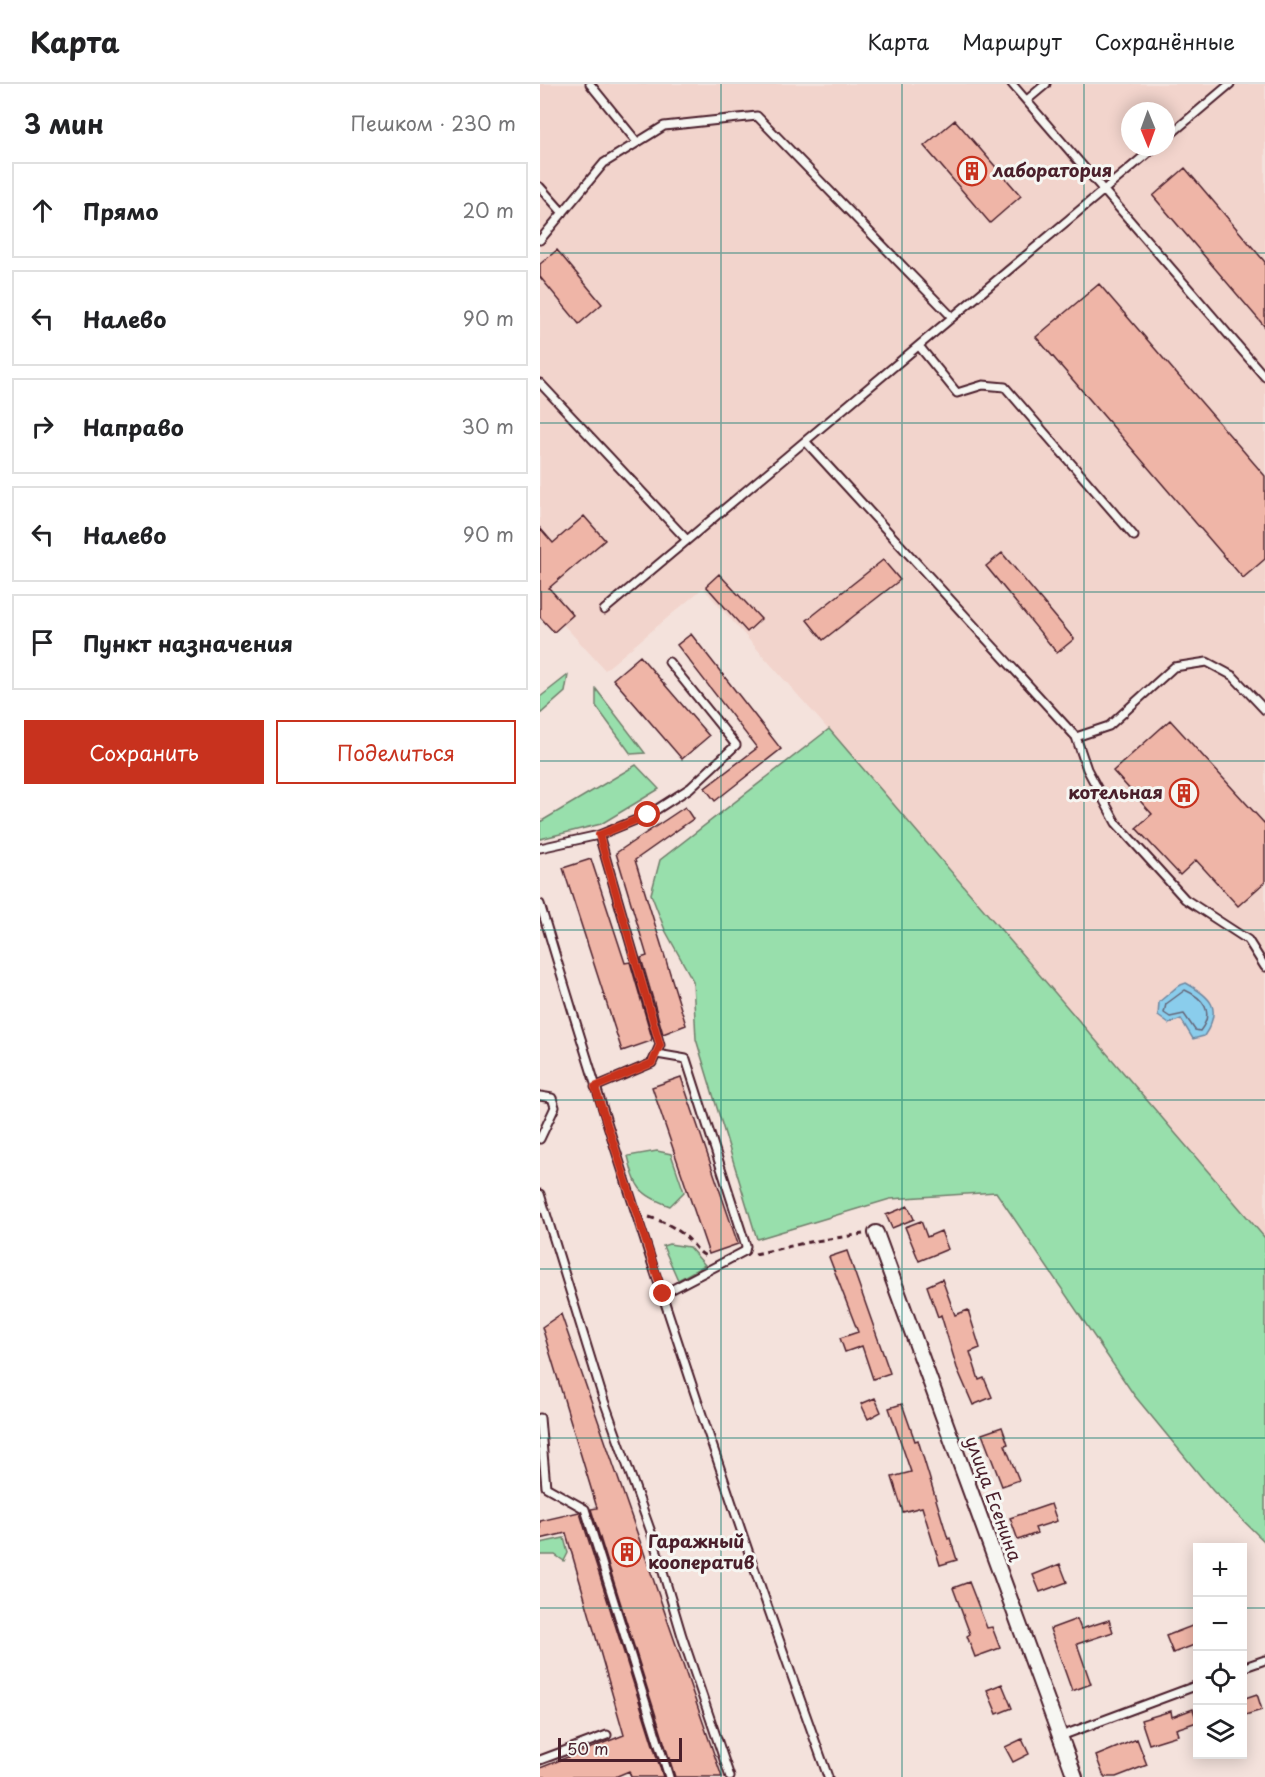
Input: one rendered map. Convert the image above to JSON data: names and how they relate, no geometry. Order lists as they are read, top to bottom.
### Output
{
  "streets": {
    "street": ["улица Есенина"]
  },
  "places": {
    "building": ["лаборатория", "котельная", "Гаражный кооператив"]
  },
  "scale_bar": "50 m",
  "north": "bottom",
  "page": {
    "header": "Карта",
    "nav": ["Карта", "Маршрут", "Сохранённые"],
    "heading": ["3 мин", "Пешком · 230 m"],
    "list": [
      ["Прямо", "20 m"],
      ["Налево", "90 m"],
      ["Направо", "30 m"],
      ["Налево", "90 m"],
      "Пункт назначения"
    ],
    "buttons": ["Сохранить", "Поделиться"],
    "map_buttons": ["+", "−"],
    "scale": "50 m"
  }
}
